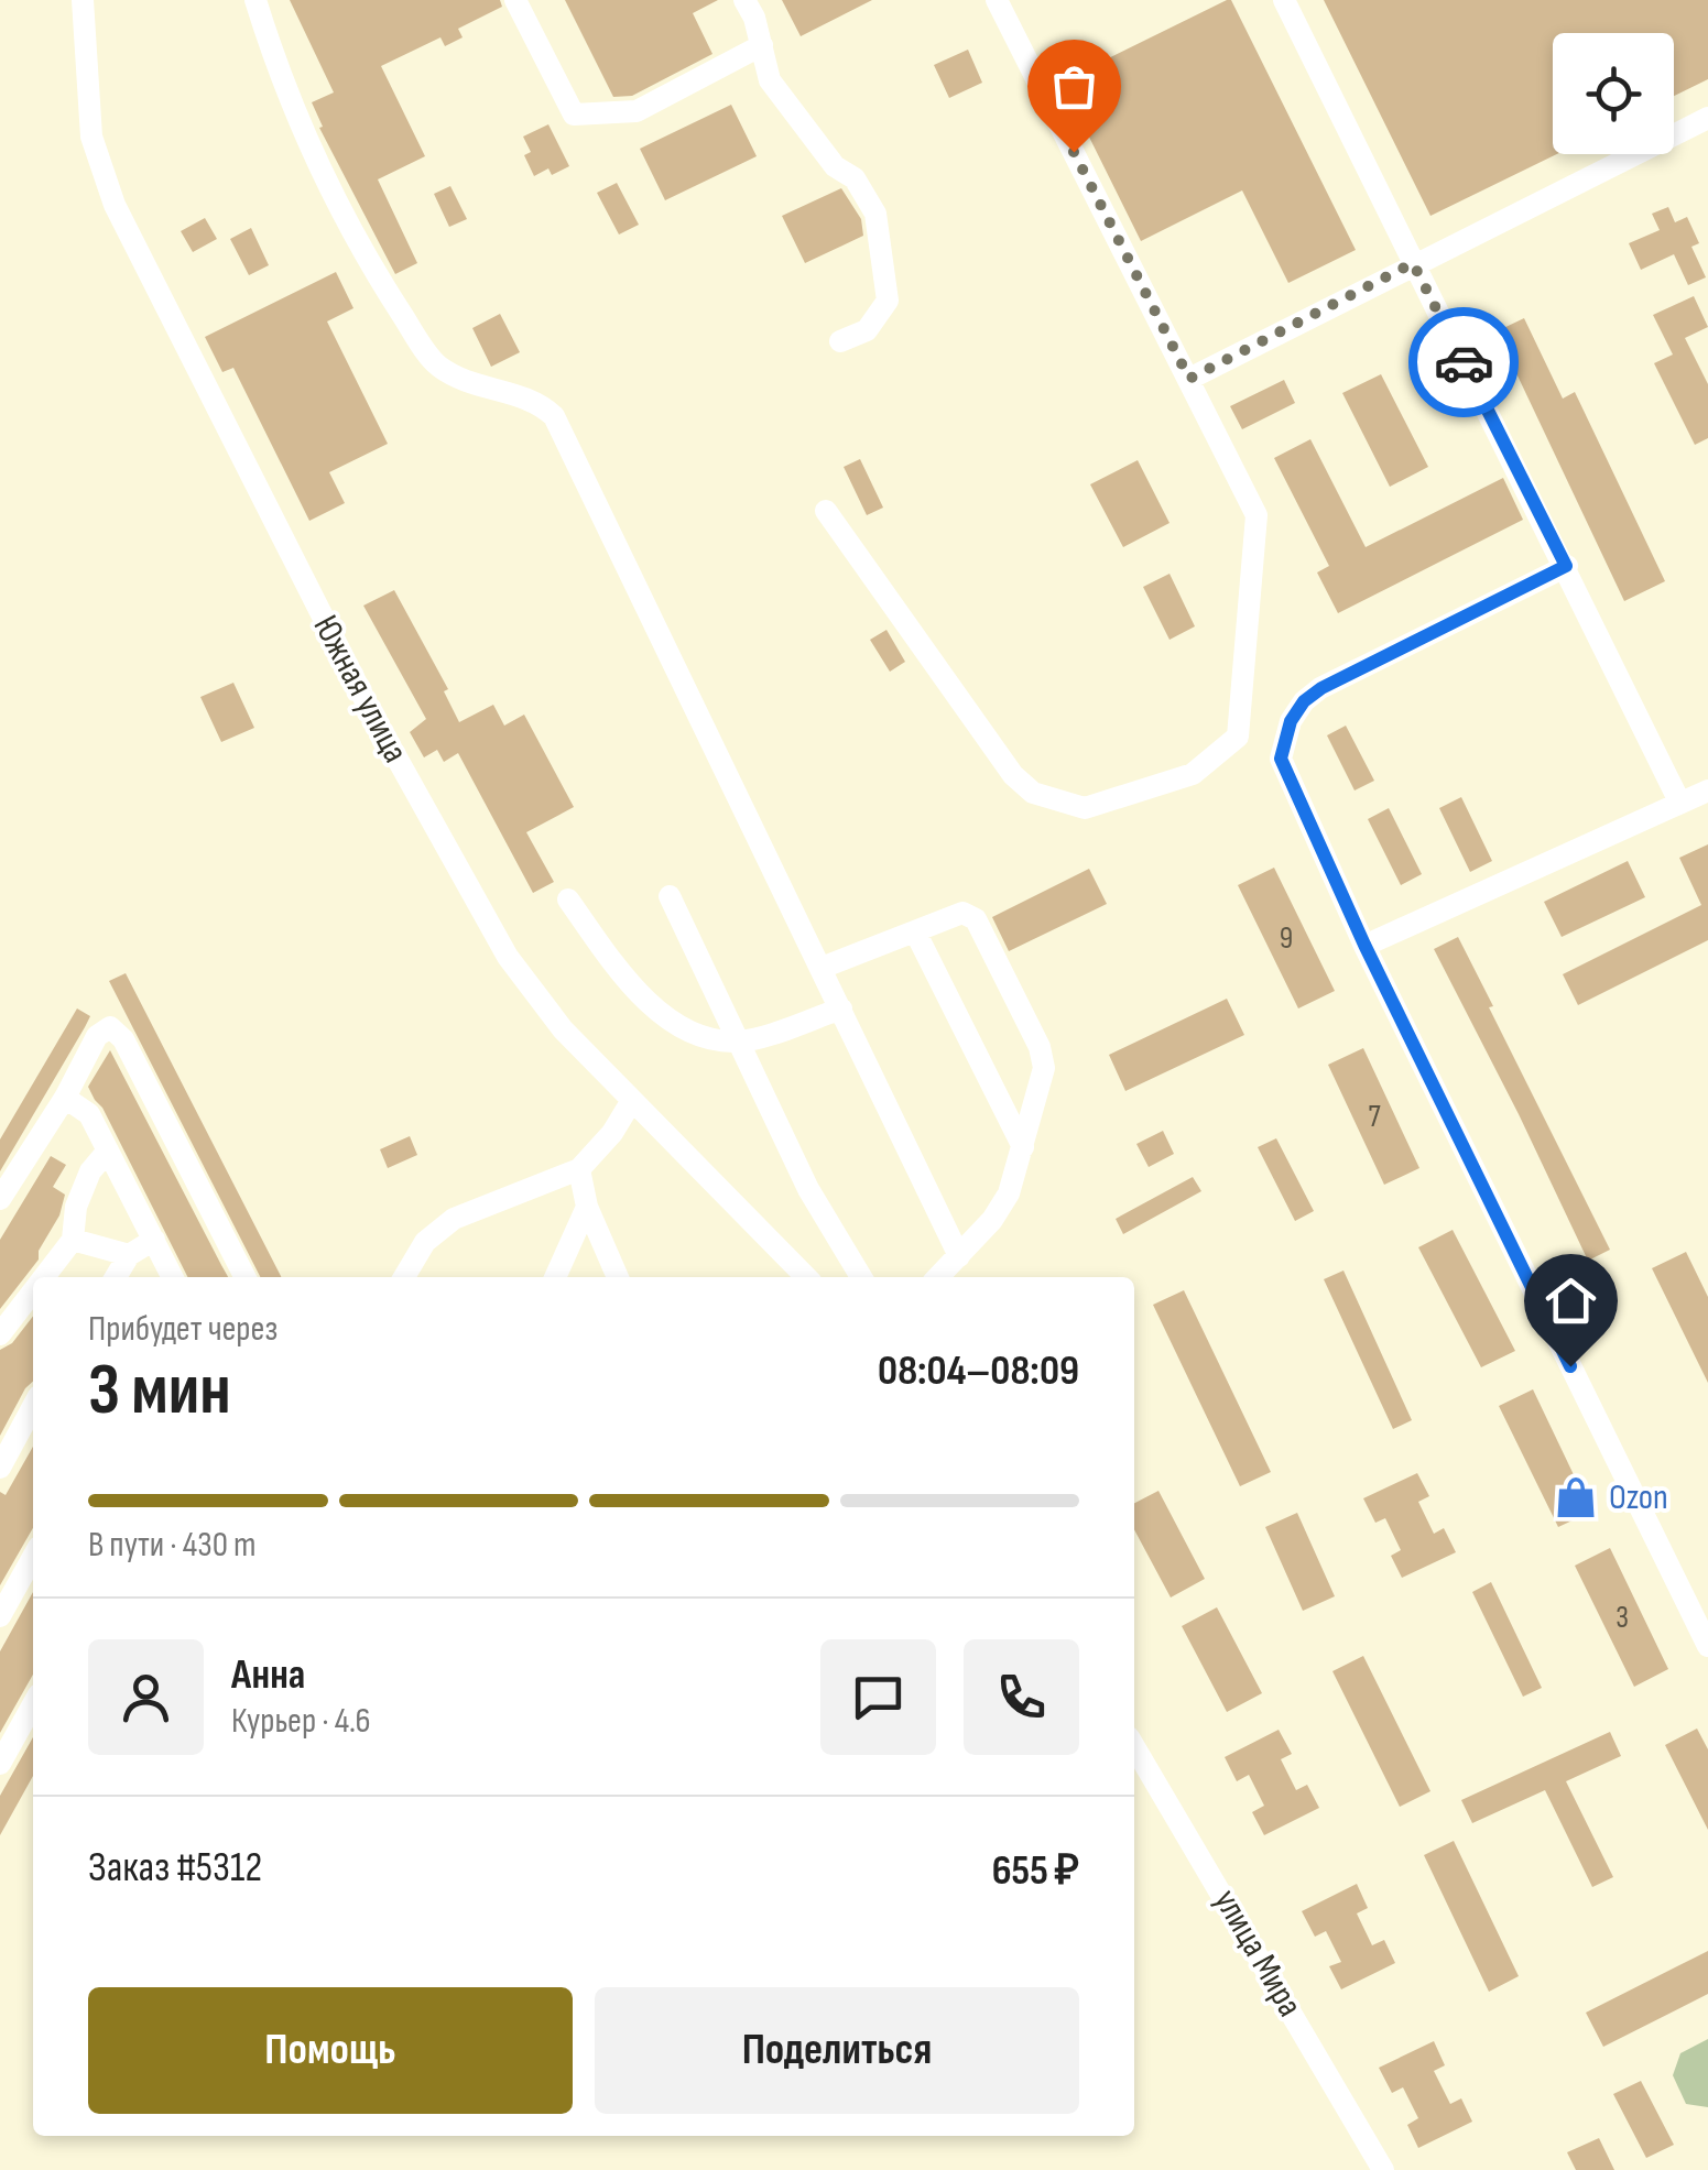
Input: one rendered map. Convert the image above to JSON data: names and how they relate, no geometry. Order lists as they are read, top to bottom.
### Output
{
  "streets": {
    "street": ["Южная улица", "улица Мира"]
  },
  "places": {
    "shop": ["Ozon"]
  },
  "house_numbers": ["9", "7", "3"],
  "page": {
    "heading": ["3 мин", "Прибудет через", "08:04–08:09"],
    "panel": [
      "Анна",
      "Курьер · 4.6",
      "Заказ #5312",
      "655 ₽"
    ],
    "bar": "В пути · 430 m",
    "buttons": ["Помощь", "Поделиться"]
  }
}
